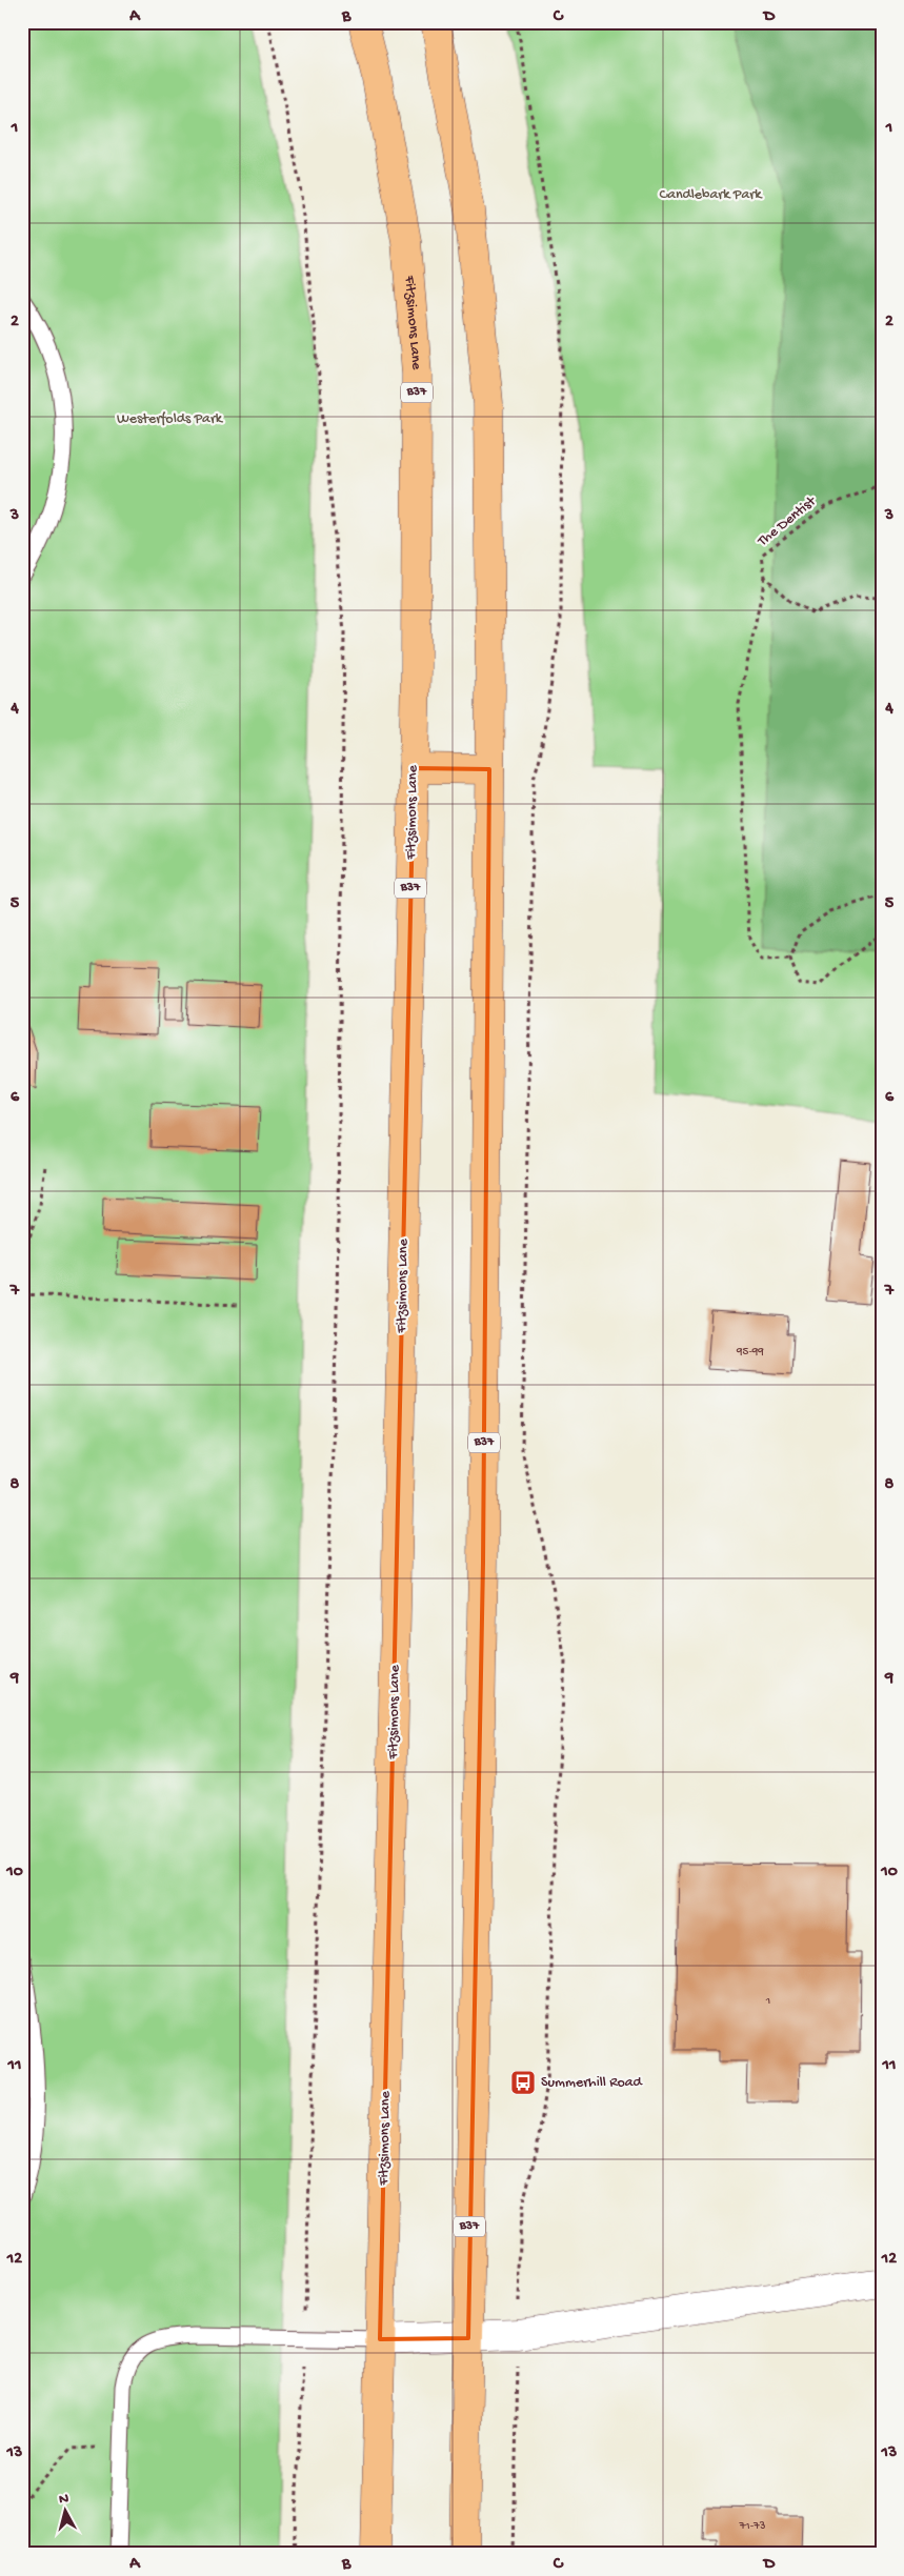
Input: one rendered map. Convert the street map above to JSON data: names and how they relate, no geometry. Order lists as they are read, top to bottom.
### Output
{
  "streets": {
    "main road": ["Fitzsimons Lane", "B37"],
    "path": ["The Dentist"]
  },
  "parks": ["Candlebark Park", "Westerfolds Park"],
  "places": {
    "bus stop": ["Summerhill Road"]
  },
  "house_numbers": ["95-99", "1", "71-73"],
  "north": "top",
  "grid": {
    "columns": [
      "A",
      "B",
      "C",
      "D"
    ],
    "rows": [
      "1",
      "2",
      "3",
      "4",
      "5",
      "6",
      "7",
      "8",
      "9",
      "10",
      "11",
      "12",
      "13"
    ]
  }
}
